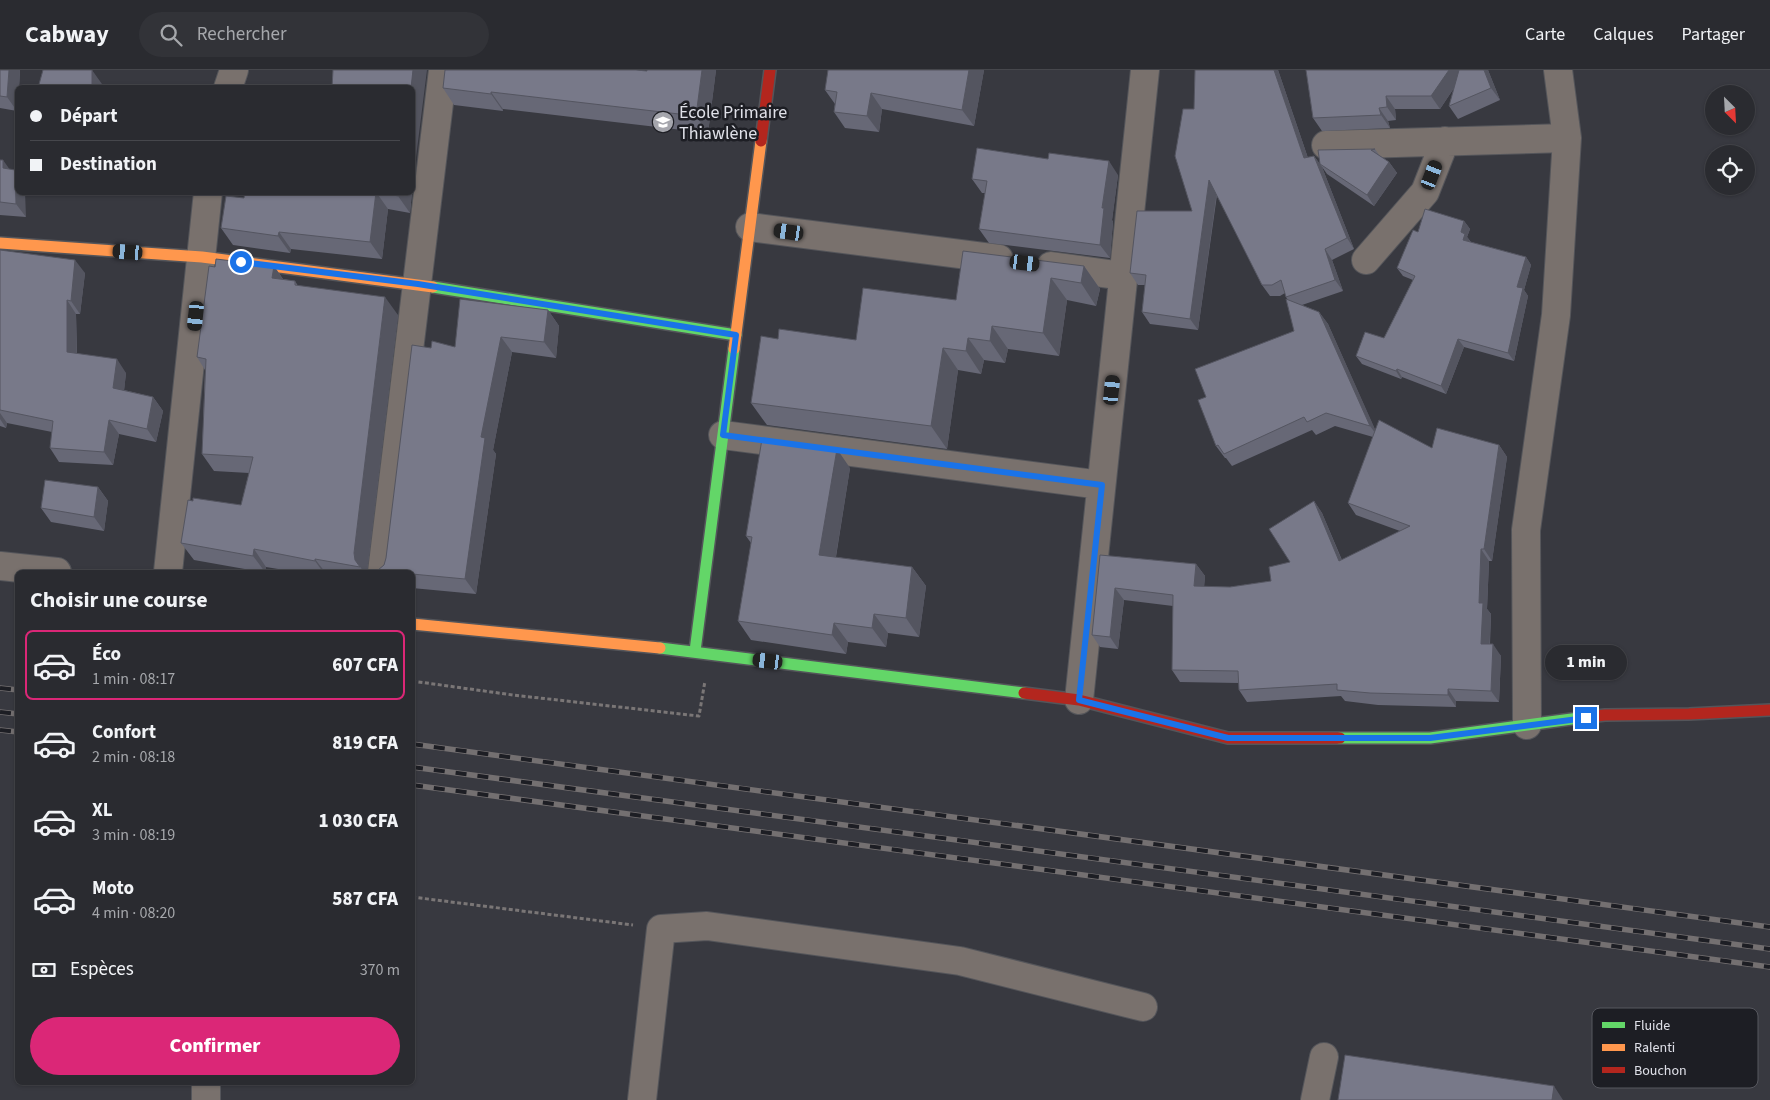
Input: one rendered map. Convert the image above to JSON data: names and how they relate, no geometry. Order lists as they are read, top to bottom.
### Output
{
  "places": {
    "school or university": ["École Primaire Thiawlène"]
  },
  "legend": ["Fluide", "Ralenti", "Bouchon"],
  "north": "bottom right",
  "page": {
    "header": "Cabway",
    "search": "Rechercher",
    "nav": ["Carte", "Calques", "Partager"],
    "banner": ["Départ", "Destination"],
    "heading": "Choisir une course",
    "list": [
      {
        "name": "Éco",
        "note": "1 min · 08:17",
        "value": "607 CFA"
      },
      {
        "name": "Confort",
        "note": "2 min · 08:18",
        "value": "819 CFA"
      },
      {
        "name": "XL",
        "note": "3 min · 08:19",
        "value": "1 030 CFA"
      },
      {
        "name": "Moto",
        "note": "4 min · 08:20",
        "value": "587 CFA"
      }
    ],
    "bubble": "1 min",
    "pay": ["Espèces", "370 m"],
    "buttons": "Confirmer"
  }
}
